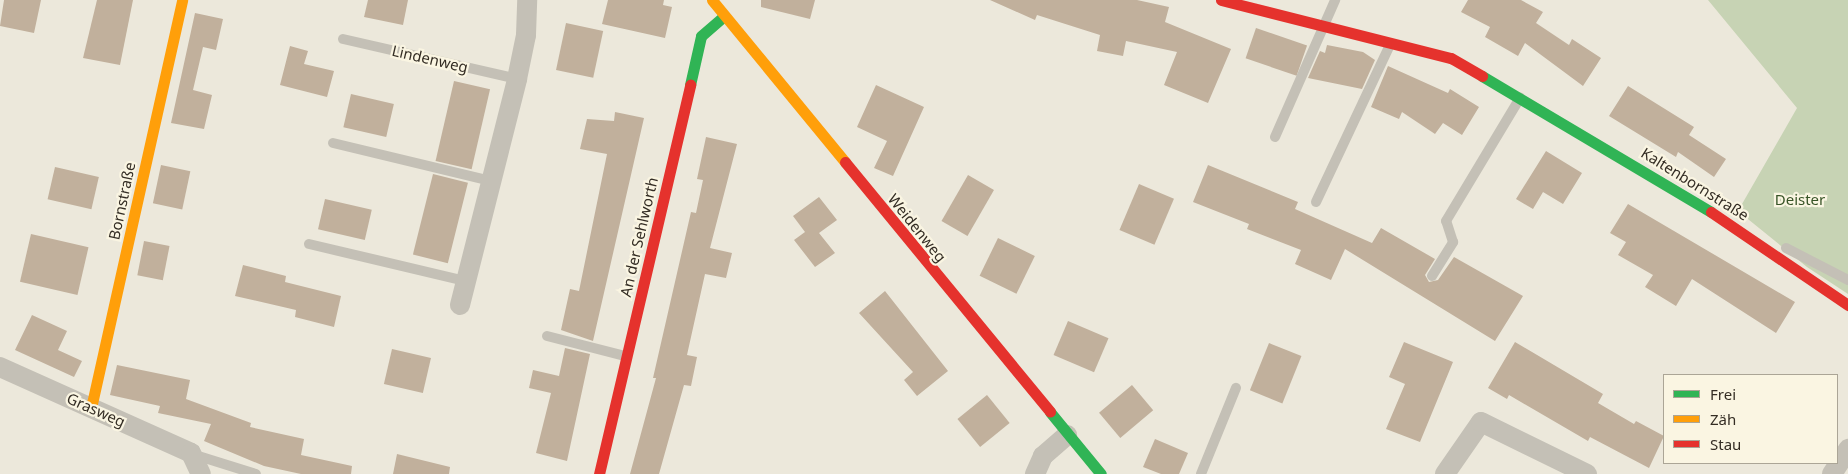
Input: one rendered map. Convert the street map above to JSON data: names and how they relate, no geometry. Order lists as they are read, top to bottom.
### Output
{
  "streets": {
    "street": [
      "Kaltenbornstraße",
      "Bornstraße",
      "Weidenweg",
      "An der Sehlworth",
      "Grasweg"
    ],
    "lane": ["Lindenweg"]
  },
  "crossings": [
    ["Bornstraße", "Grasweg"],
    ["Weidenweg", "An der Sehlworth"]
  ],
  "parks": ["Deister"],
  "legend": ["Frei", "Zäh", "Stau"]
}
